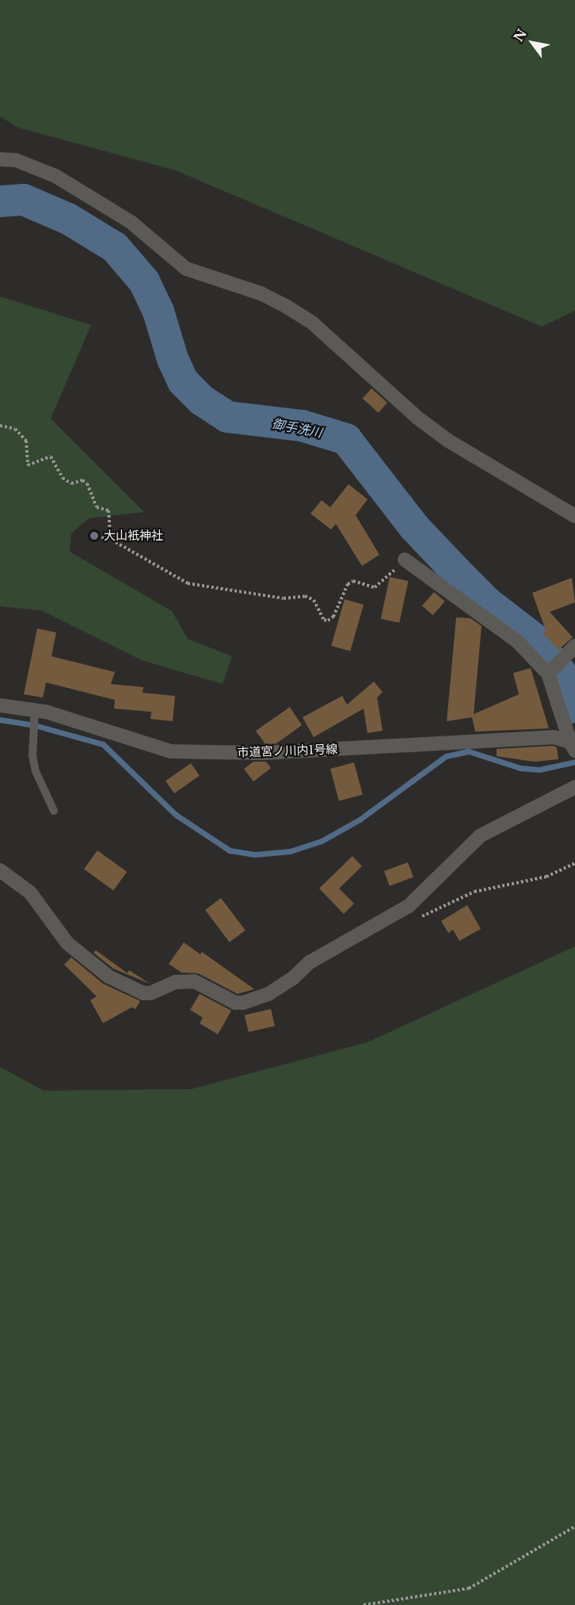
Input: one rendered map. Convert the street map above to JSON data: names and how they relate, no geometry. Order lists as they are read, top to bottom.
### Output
{
  "streets": {
    "street": ["市道宮ノ川内1号線"]
  },
  "water": ["御手洗川"],
  "places": ["大山衹神社"],
  "north": "top left"
}
